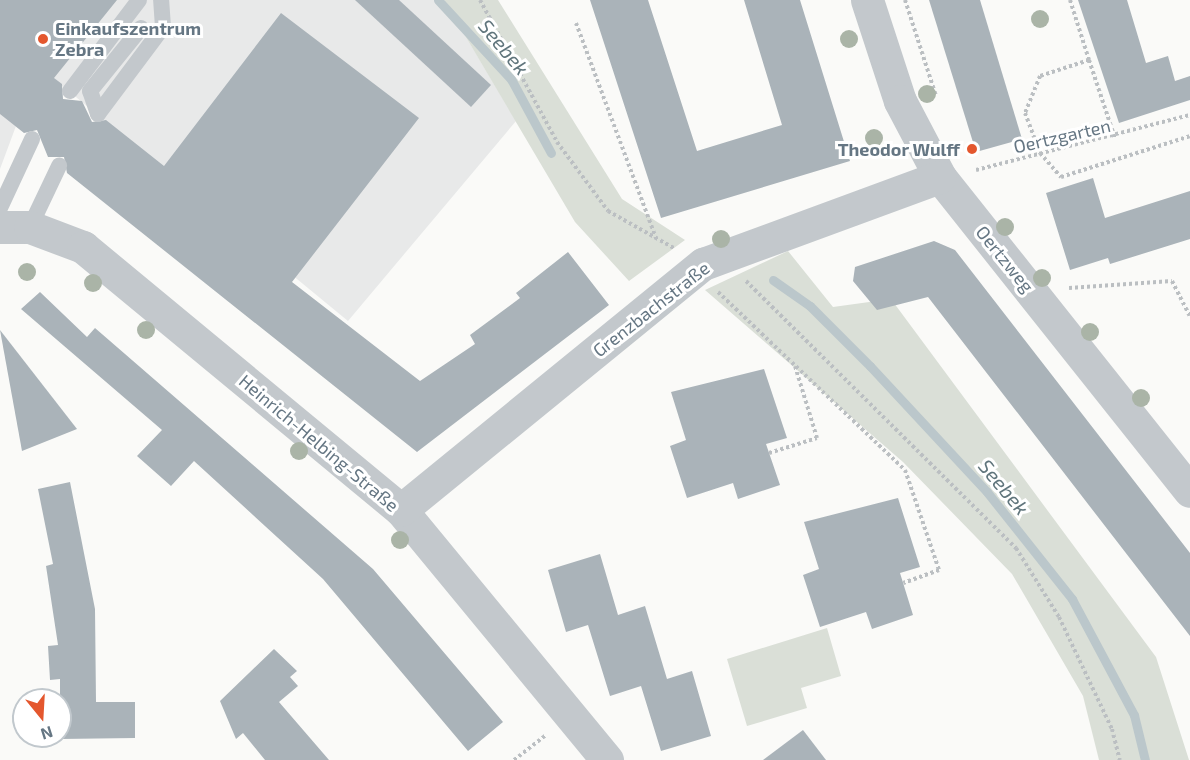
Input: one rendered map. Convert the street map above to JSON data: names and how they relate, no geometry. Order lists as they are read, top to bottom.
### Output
{
  "streets": {
    "street": ["Oertzweg", "Grenzbachstraße", "Heinrich-Helbing-Straße"],
    "path": ["Oertzgarten"]
  },
  "crossings": [
    ["Oertzgarten", "Oertzweg"],
    ["Oertzgarten", "Grenzbachstraße"],
    ["Oertzweg", "Grenzbachstraße"],
    ["Grenzbachstraße", "Heinrich-Helbing-Straße"]
  ],
  "water": ["Seebek"],
  "places": ["Einkaufszentrum Zebra", "Theodor Wulff"],
  "north": "bottom"
}
